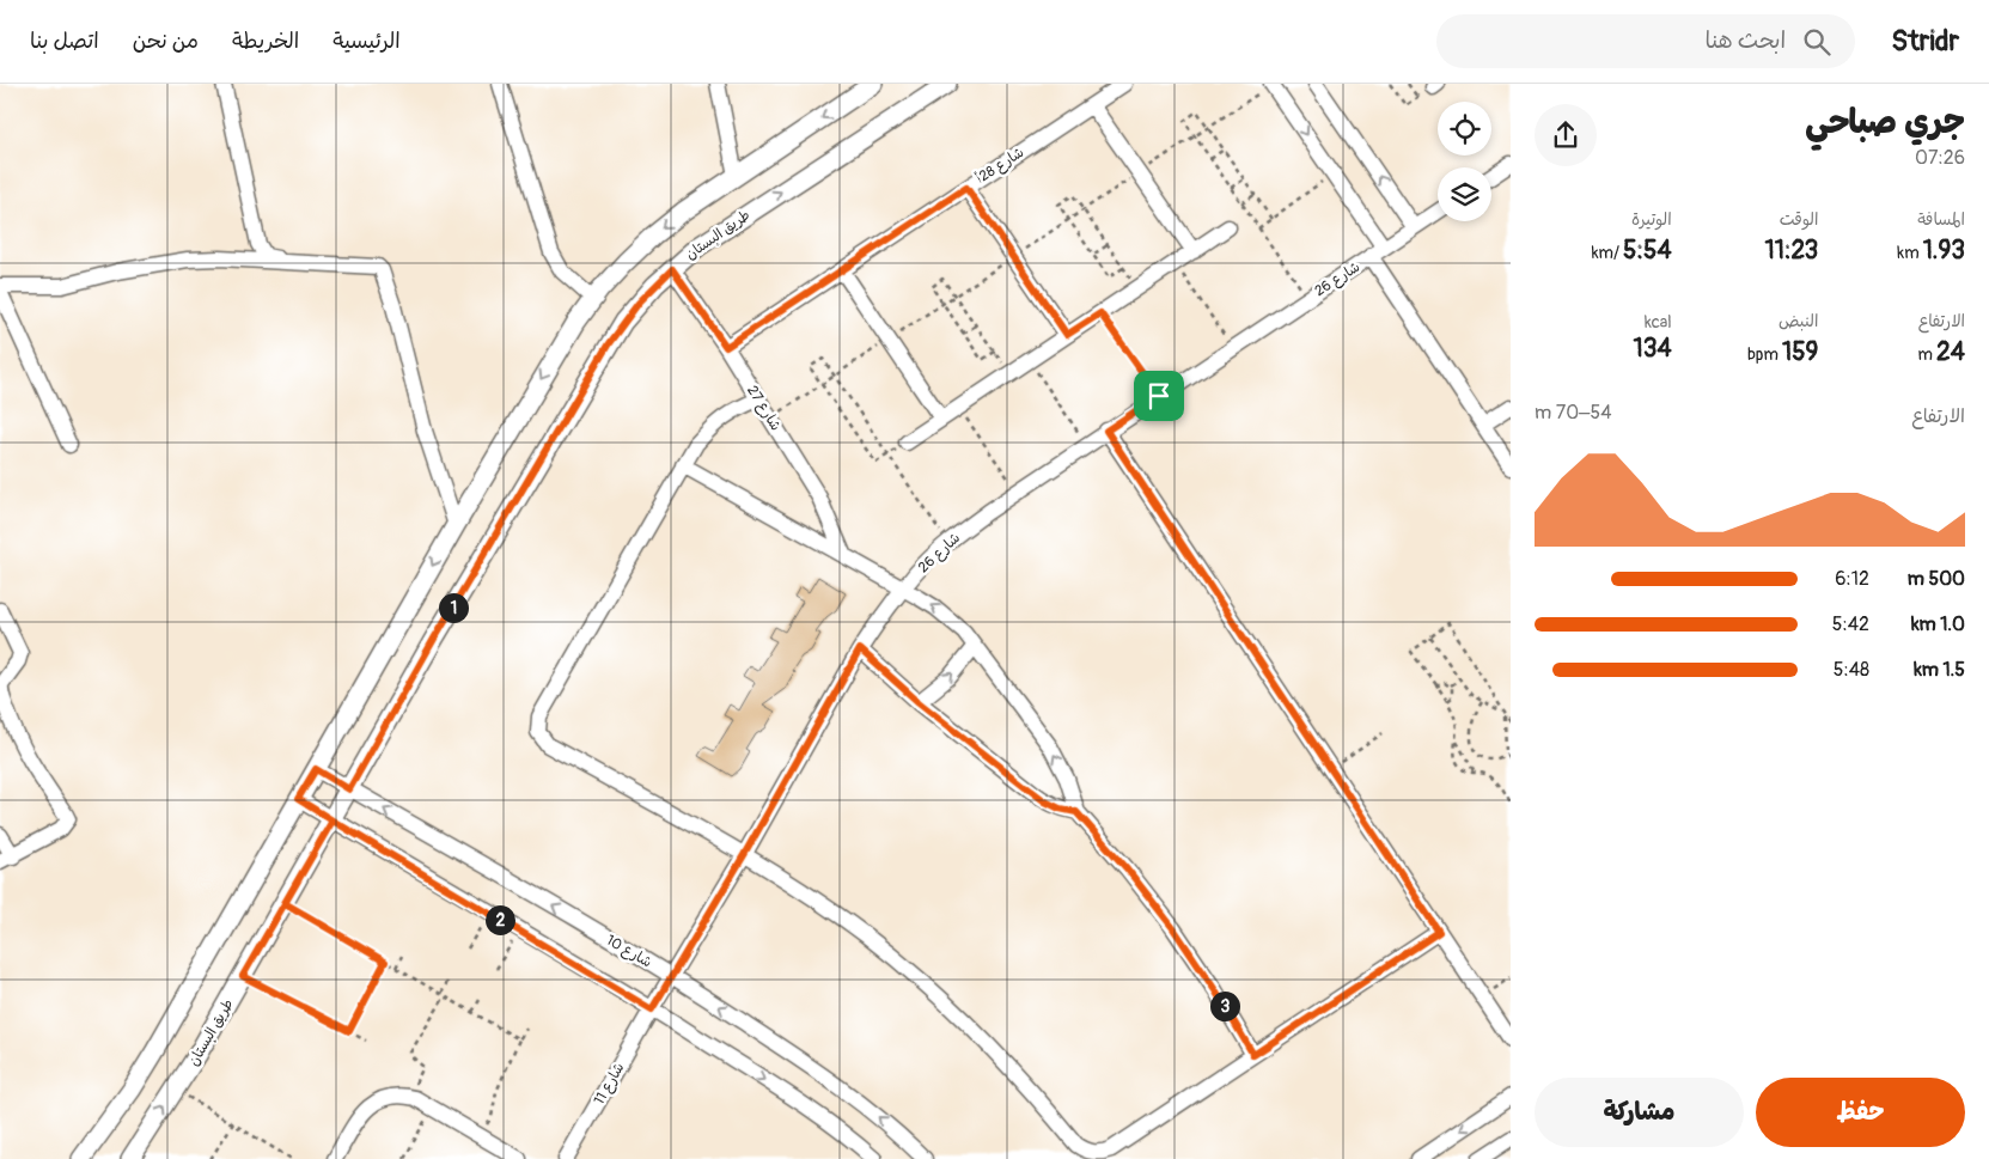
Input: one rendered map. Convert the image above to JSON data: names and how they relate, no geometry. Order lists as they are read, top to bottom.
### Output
{
  "streets": {
    "main road": ["طريق البستان"],
    "street": [
      "شارع 28أ",
      "شارع 26",
      "شارع 27",
      "شارع 10",
      "شارع 11"
    ]
  },
  "crossings": [
    ["شارع 28أ", "شارع 27"],
    ["طريق البستان", "شارع 27"],
    ["طريق البستان", "شارع 10"],
    ["شارع 26", "شارع 10"],
    ["شارع 26", "شارع 11"]
  ],
  "page": {
    "header": "Stridr",
    "search": "ابحث هنا",
    "nav": [
      "الرئيسية",
      "الخريطة",
      "من نحن",
      "اتصل بنا"
    ],
    "heading": ["جري صباحي", "07:26"],
    "stats": [
      ["المسافة", "1.93 km"],
      ["الوقت", "11:23"],
      ["الوتيرة", "5:54 /km"],
      ["الارتفاع", "24 m"],
      ["النبض", "159 bpm"],
      ["kcal", "134"]
    ],
    "chart": ["الارتفاع", "54–70 m"],
    "list": [
      {
        "name": "500 m",
        "note": "6:12"
      },
      {
        "name": "1.0 km",
        "note": "5:42"
      },
      {
        "name": "1.5 km",
        "note": "5:48"
      }
    ],
    "pins": ["1", "2", "3"],
    "buttons": ["حفظ", "مشاركة"]
  }
}
